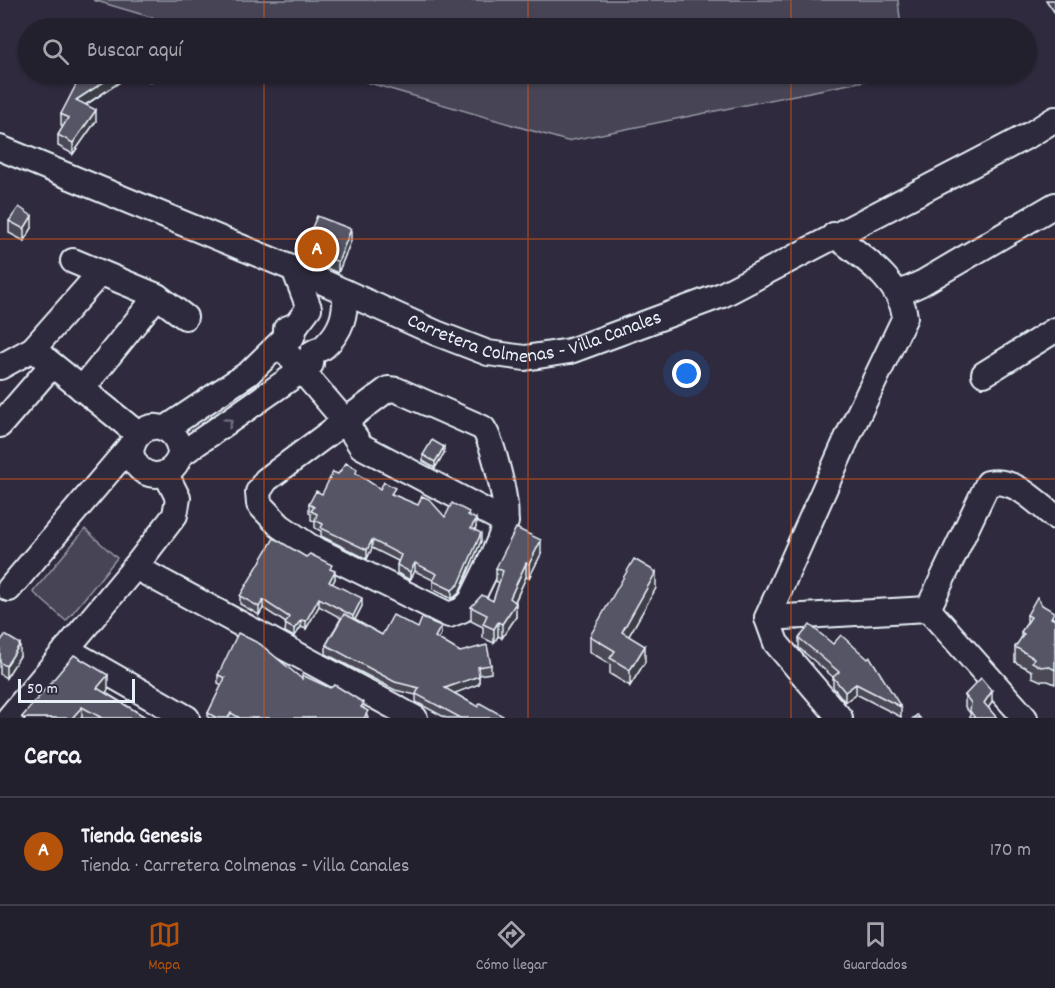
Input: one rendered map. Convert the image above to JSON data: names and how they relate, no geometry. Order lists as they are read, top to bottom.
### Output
{
  "streets": {
    "street": ["Carretera Colmenas - Villa Canales"]
  },
  "scale_bar": "50 m",
  "page": {
    "search": "Buscar aquí",
    "pins": "A",
    "scale": "50 m",
    "heading": "Cerca",
    "list": [
      {
        "mark": "A",
        "name": "Tienda Genesis",
        "note": "Tienda · Carretera Colmenas - Villa Canales",
        "value": "170 m"
      }
    ],
    "nav": ["Mapa", "Cómo llegar", "Guardados"]
  }
}
